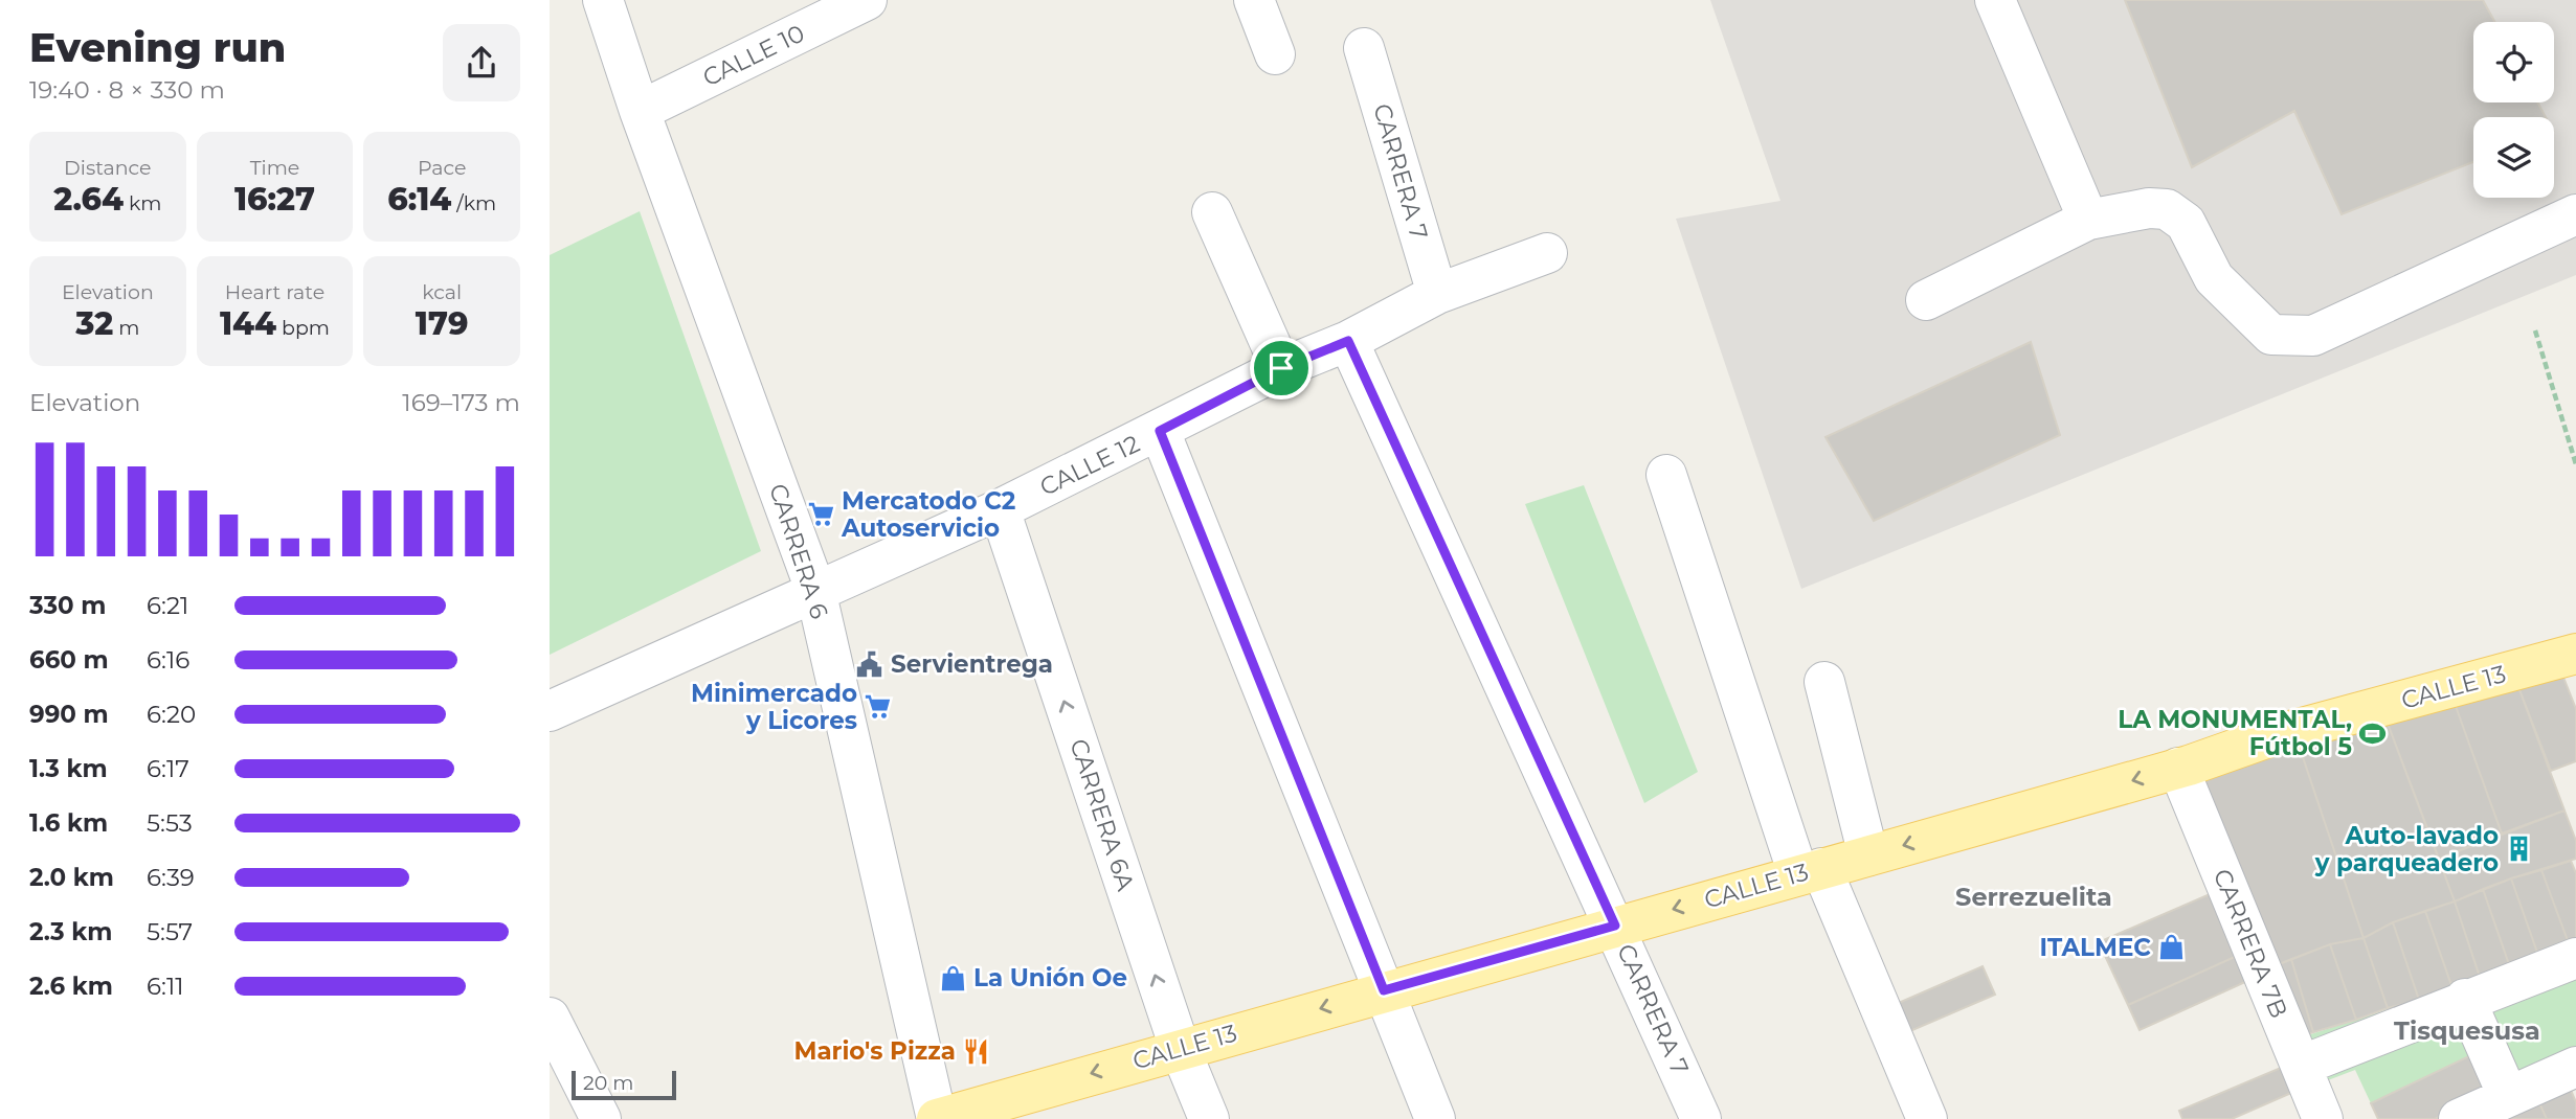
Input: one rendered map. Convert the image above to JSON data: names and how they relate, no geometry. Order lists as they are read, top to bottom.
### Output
{
  "streets": {
    "main road": ["CALLE 13"],
    "street": [
      "CALLE 10",
      "CARRERA 7",
      "CALLE 12",
      "CARRERA 6",
      "CARRERA 6A",
      "CARRERA 7B"
    ]
  },
  "crossings": [
    ["CALLE 10", "CARRERA 6"],
    ["CARRERA 7", "CALLE 12"],
    ["CARRERA 7", "CALLE 13"],
    ["CALLE 12", "CARRERA 6"],
    ["CALLE 12", "CARRERA 6A"],
    ["CARRERA 6", "CALLE 13"],
    ["CALLE 13", "CARRERA 6A"],
    ["CALLE 13", "CARRERA 7B"]
  ],
  "one_way": ["CALLE 13"],
  "districts": ["Serrezuelita", "Tisquesusa"],
  "places": {
    "supermarket": ["Mercatodo C2 Autoservicio", "Minimercado y Licores"],
    "public building": ["Servientrega"],
    "sports": ["LA MONUMENTAL, Fútbol 5"],
    "building": ["Auto-lavado y parqueadero"],
    "shop": ["ITALMEC", "La Unión Oe"],
    "restaurant": ["Mario's Pizza"]
  },
  "scale_bar": "20 m",
  "page": {
    "heading": ["Evening run", "19:40 · 8 × 330 m"],
    "stats": [
      ["Distance", "2.64 km"],
      ["Time", "16:27"],
      ["Pace", "6:14 /km"],
      ["Elevation", "32 m"],
      ["Heart rate", "144 bpm"],
      ["kcal", "179"]
    ],
    "chart": ["Elevation", "169–173 m"],
    "list": [
      {
        "name": "330 m",
        "note": "6:21"
      },
      {
        "name": "660 m",
        "note": "6:16"
      },
      {
        "name": "990 m",
        "note": "6:20"
      },
      {
        "name": "1.3 km",
        "note": "6:17"
      },
      {
        "name": "1.6 km",
        "note": "5:53"
      },
      {
        "name": "2.0 km",
        "note": "6:39"
      },
      {
        "name": "2.3 km",
        "note": "5:57"
      },
      {
        "name": "2.6 km",
        "note": "6:11"
      }
    ],
    "scale": "20 m"
  }
}
